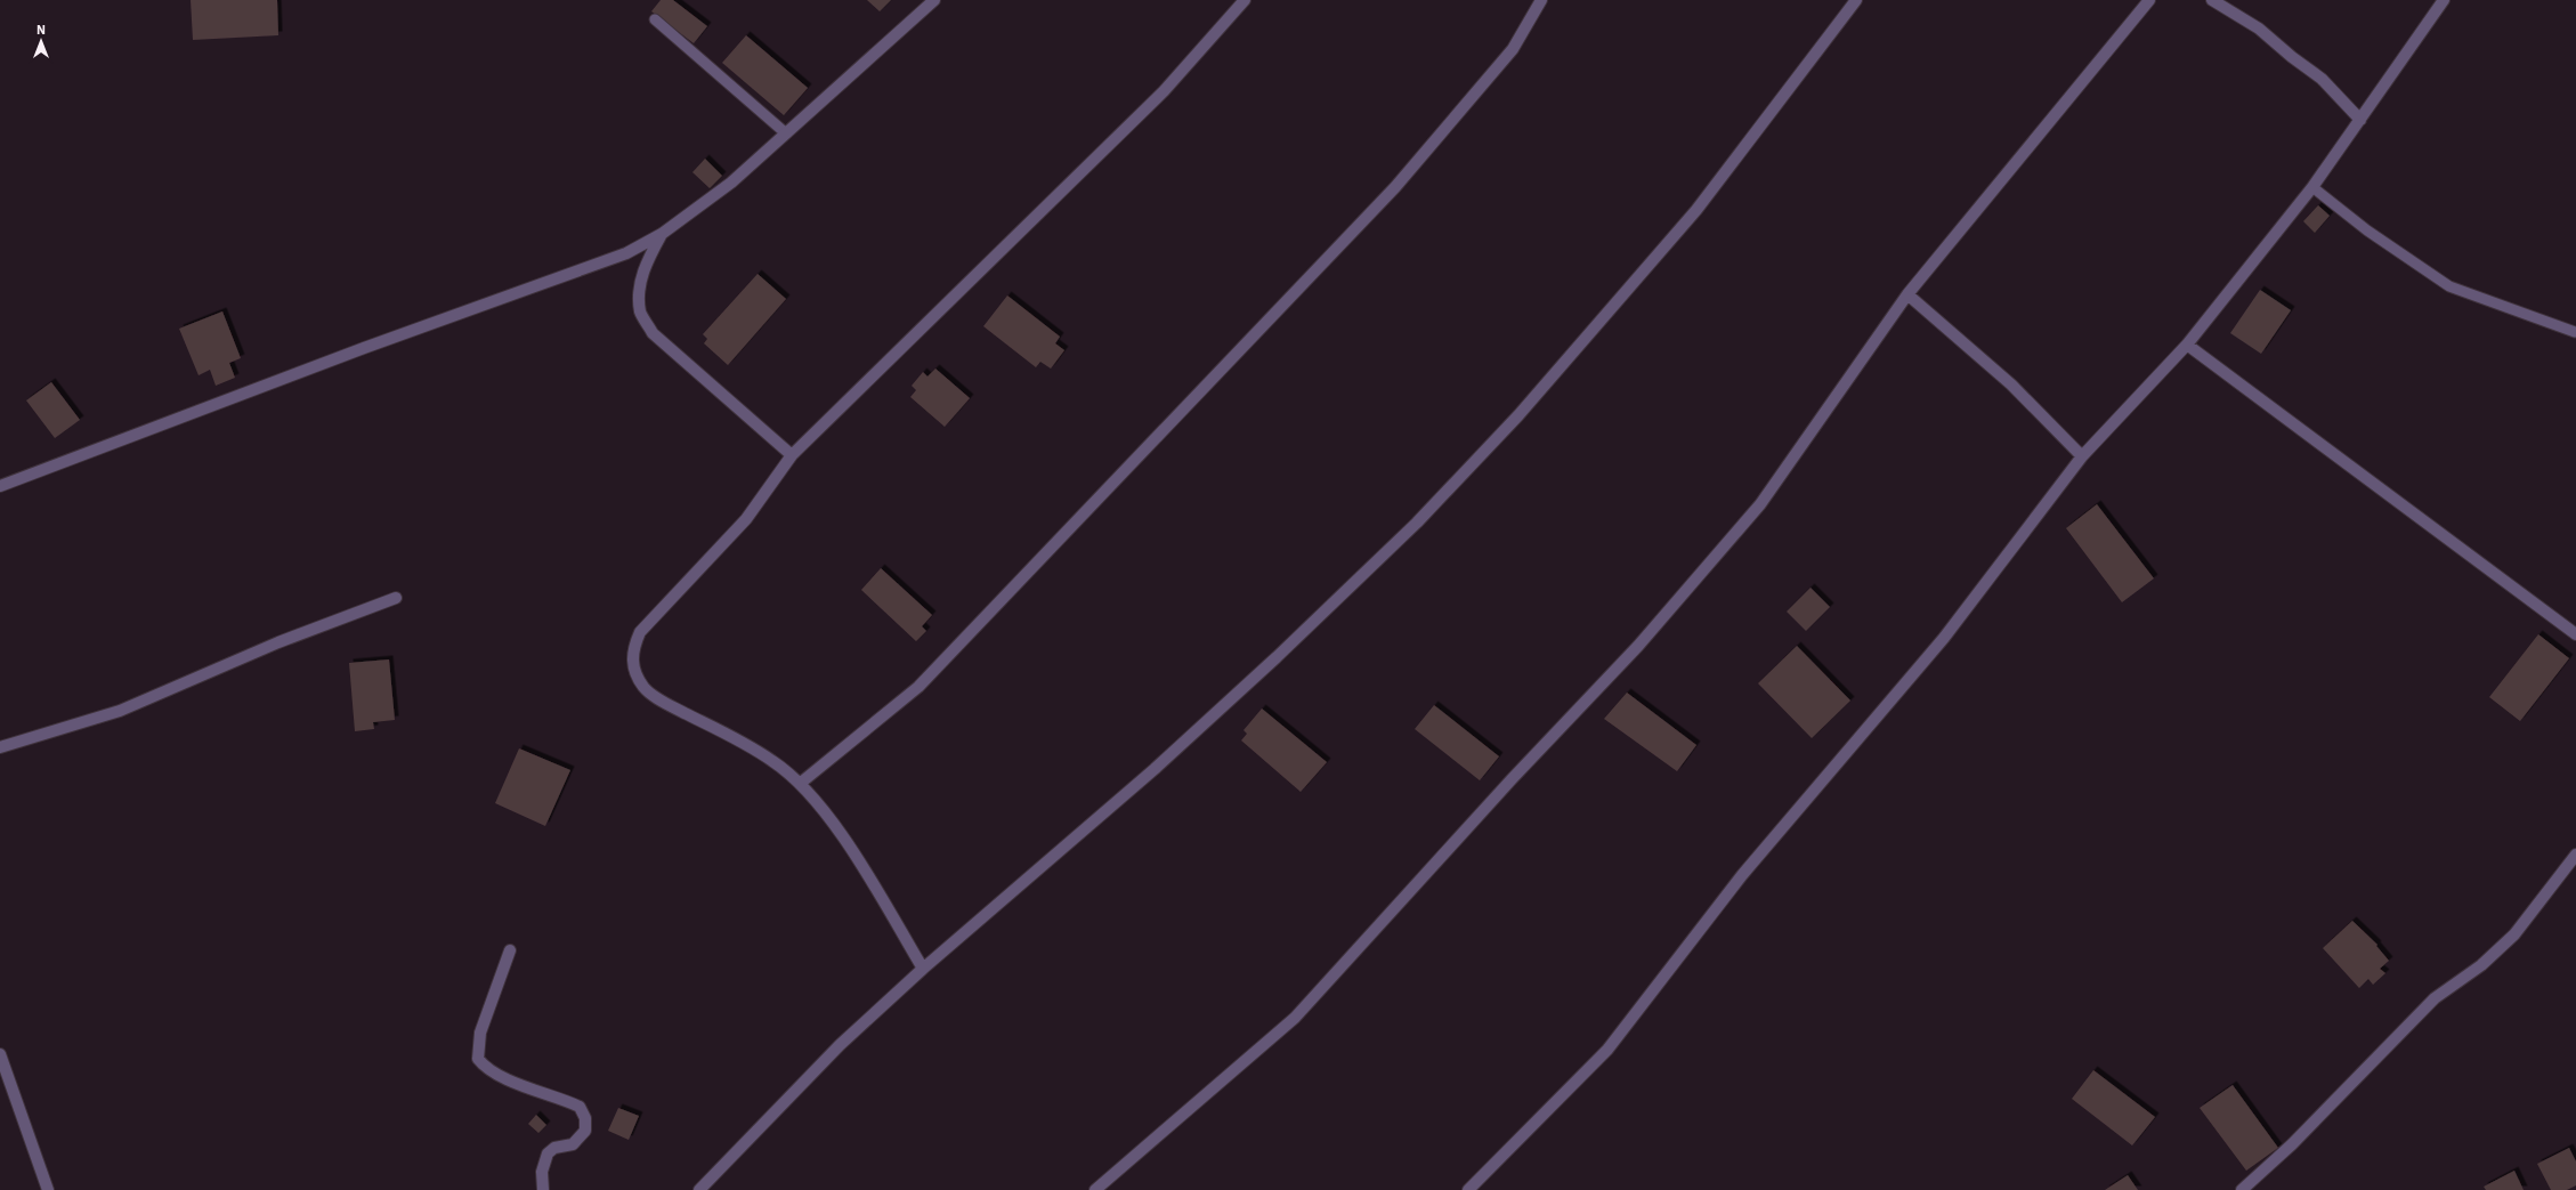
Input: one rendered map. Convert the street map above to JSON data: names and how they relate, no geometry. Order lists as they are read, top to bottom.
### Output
{
  "north": "top"
}
